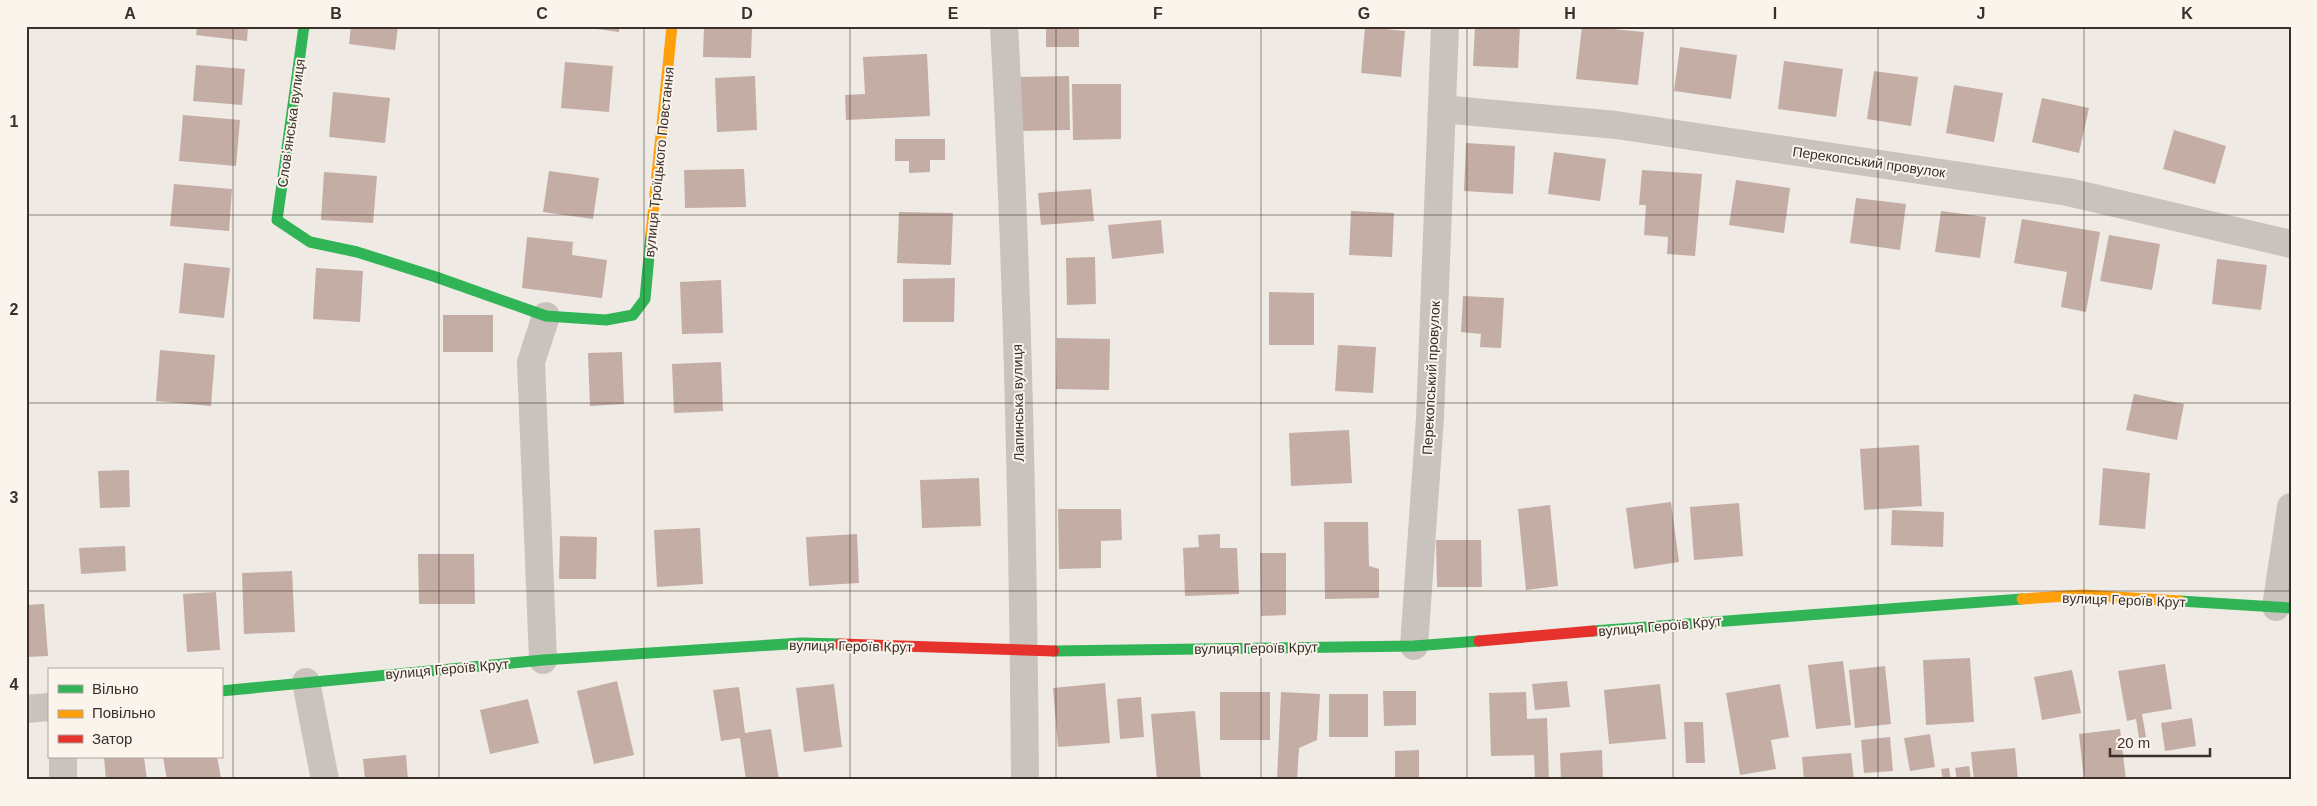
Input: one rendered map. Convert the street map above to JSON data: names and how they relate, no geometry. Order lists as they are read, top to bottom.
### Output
{
  "streets": {
    "street": [
      "Словʼянська вулиця",
      "вулиця Троїцького Повстання",
      "Перекопський провулок",
      "Лапинська вулиця",
      "вулиця Героїв Крут"
    ]
  },
  "crossings": [
    ["Словʼянська вулиця", "вулиця Троїцького Повстання"],
    ["Перекопський провулок", "вулиця Героїв Крут"],
    ["Лапинська вулиця", "вулиця Героїв Крут"]
  ],
  "legend": ["Вільно", "Повільно", "Затор"],
  "scale_bar": "20 m",
  "grid": {
    "columns": [
      "A",
      "B",
      "C",
      "D",
      "E",
      "F",
      "G",
      "H",
      "I",
      "J",
      "K"
    ],
    "rows": [
      "1",
      "2",
      "3",
      "4"
    ]
  }
}
